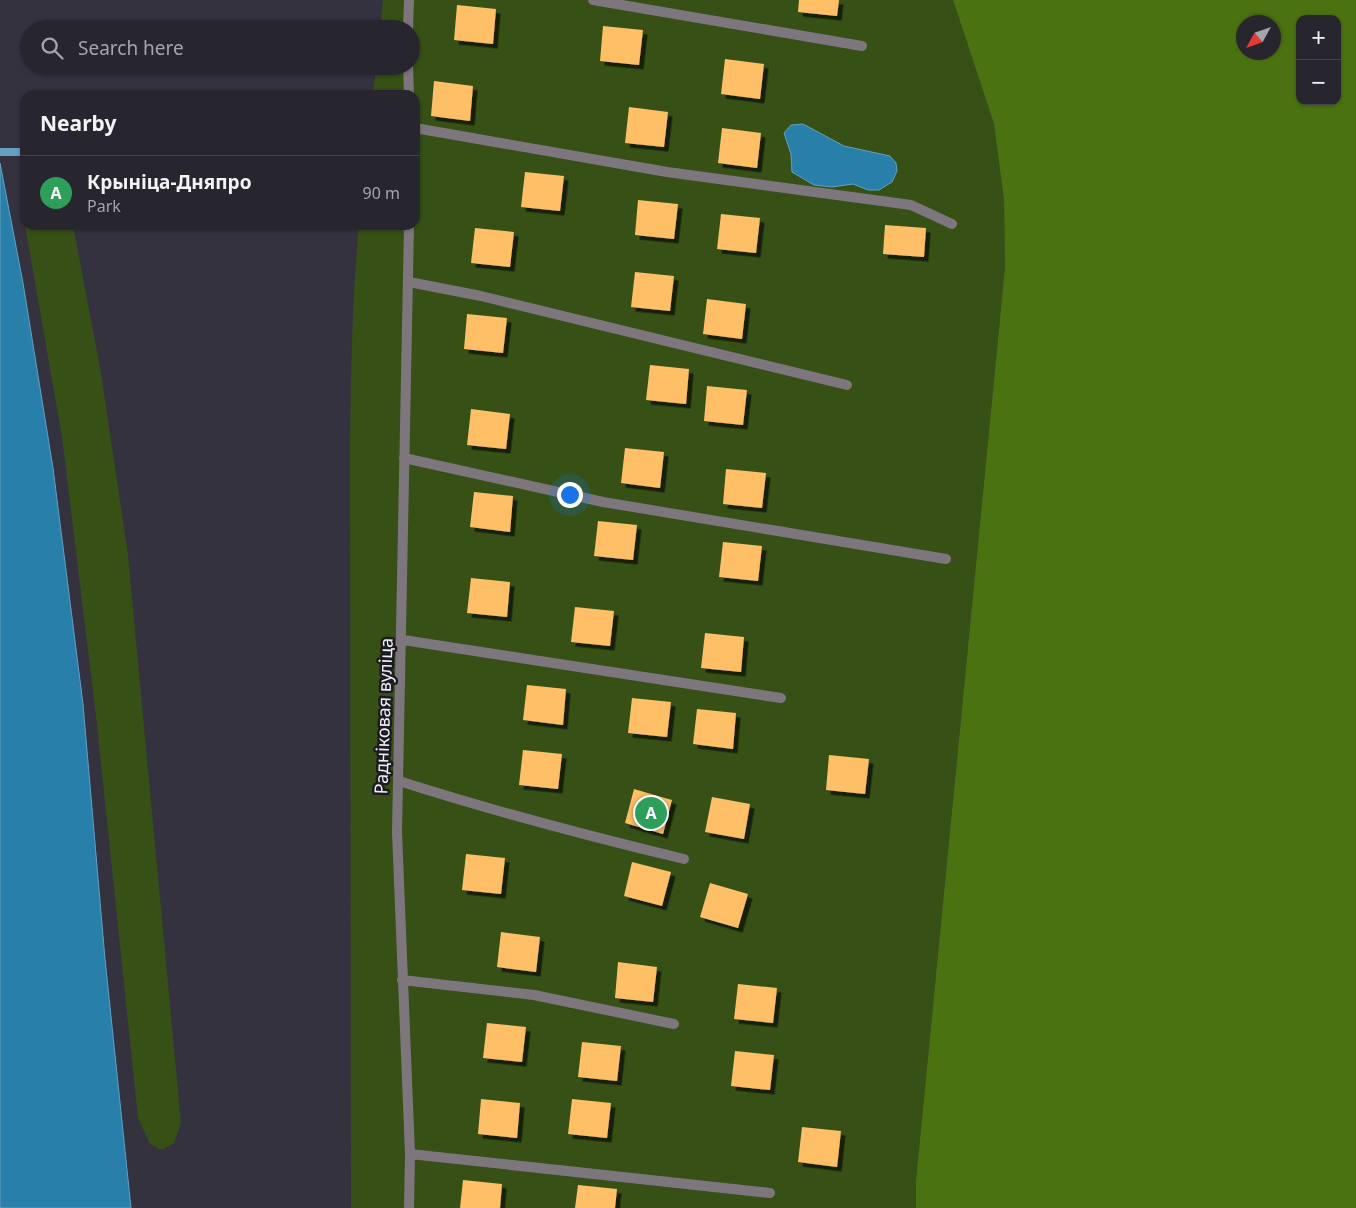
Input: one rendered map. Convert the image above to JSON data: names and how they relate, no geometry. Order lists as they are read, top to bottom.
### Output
{
  "streets": {
    "street": ["Радніковая вуліца"]
  },
  "north": "bottom left",
  "page": {
    "map_buttons": ["+", "−"],
    "search": "Search here",
    "heading": "Nearby",
    "list": [
      {
        "mark": "A",
        "name": "Крыніца-Дняпро",
        "note": "Park",
        "value": "90 m"
      }
    ],
    "pins": "A"
  }
}
